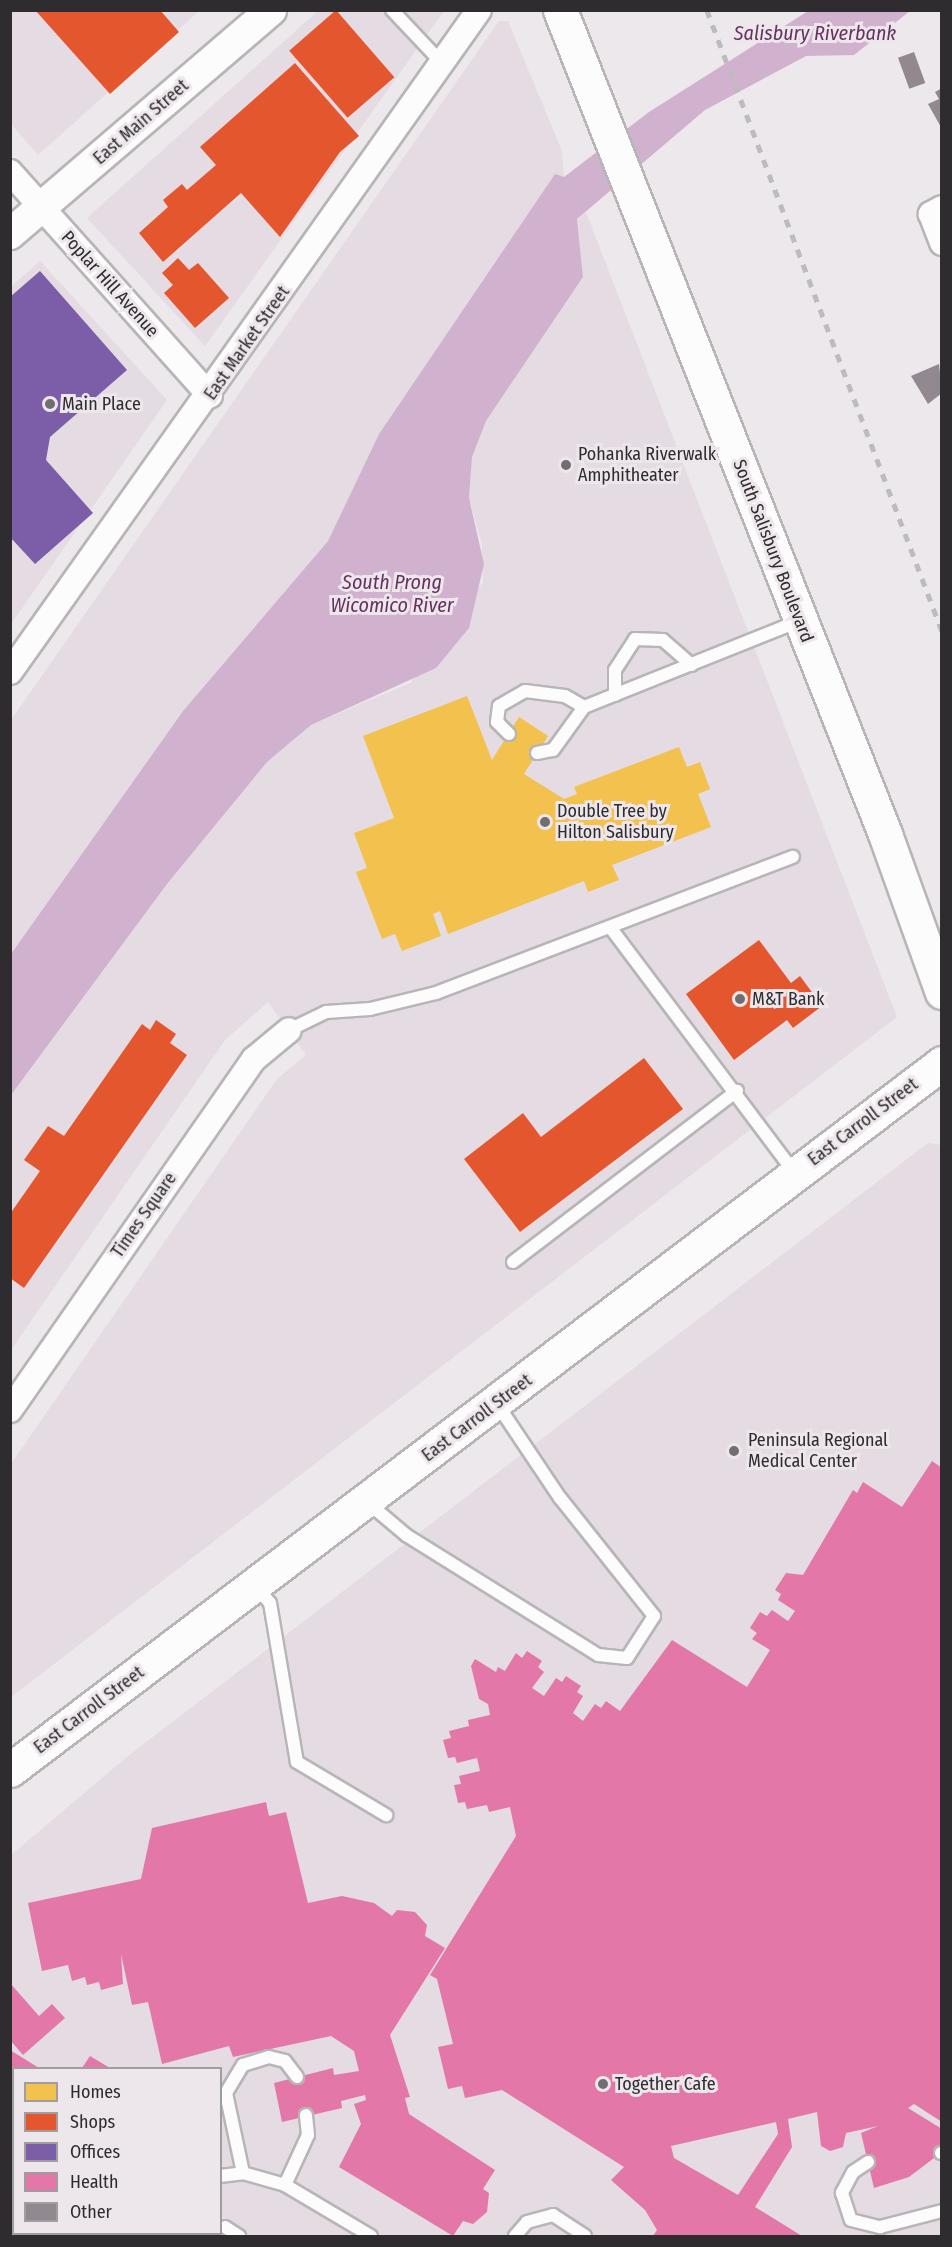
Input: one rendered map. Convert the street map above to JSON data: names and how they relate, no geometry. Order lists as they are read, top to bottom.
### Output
{
  "streets": {
    "main road": ["South Salisbury Boulevard", "East Carroll Street"],
    "street": [
      "East Main Street",
      "Poplar Hill Avenue",
      "East Market Street",
      "Times Square"
    ]
  },
  "crossings": [
    ["East Main Street", "Poplar Hill Avenue"],
    ["Poplar Hill Avenue", "East Market Street"]
  ],
  "water": ["Salisbury Riverbank", "South Prong Wicomico River"],
  "places": [
    "Main Place",
    "Pohanka Riverwalk Amphitheater",
    "Double Tree by Hilton Salisbury",
    "M&T Bank",
    "Peninsula Regional Medical Center",
    "Together Cafe"
  ],
  "legend": [
    "Homes",
    "Shops",
    "Offices",
    "Health",
    "Other"
  ]
}
